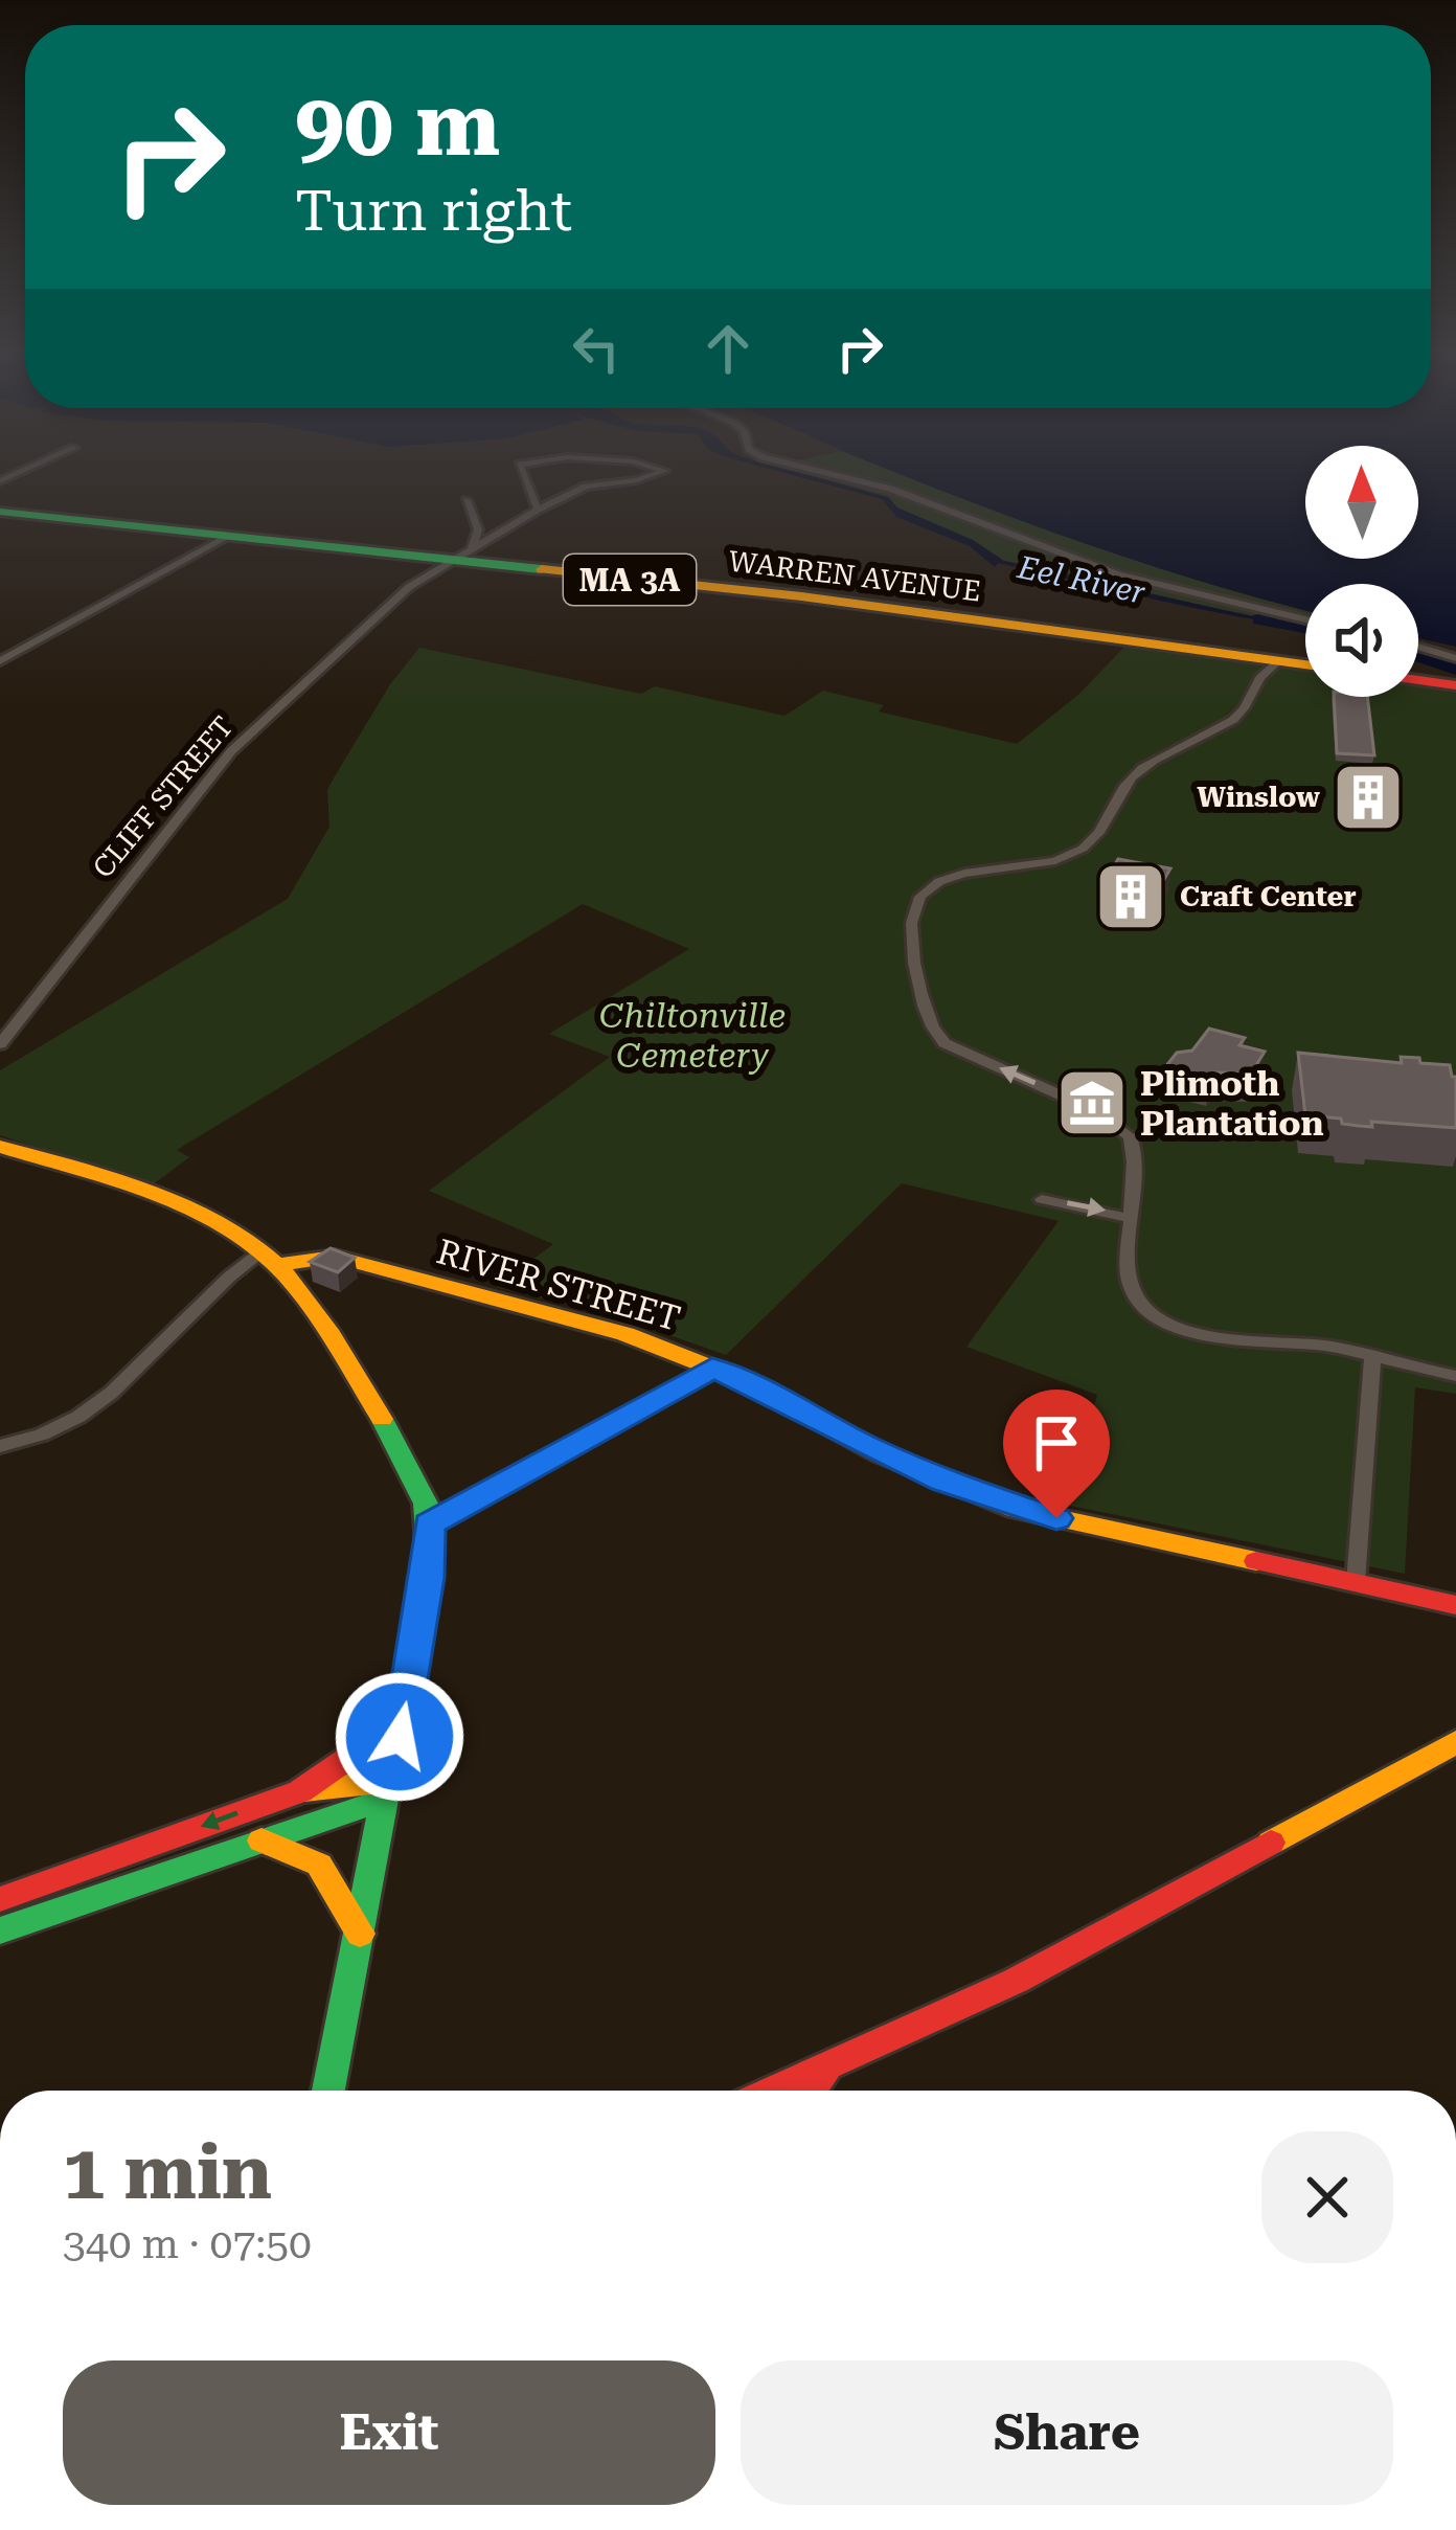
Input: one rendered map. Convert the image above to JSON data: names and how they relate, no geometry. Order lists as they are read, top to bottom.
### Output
{
  "streets": {
    "main road": ["WARREN AVENUE", "MA 3A", "RIVER STREET"],
    "street": ["CLIFF STREET"]
  },
  "crossings": [
    ["WARREN AVENUE", "CLIFF STREET"]
  ],
  "water": ["Eel River"],
  "parks": ["Chiltonville Cemetery"],
  "places": {
    "building": ["Winslow", "Craft Center"],
    "museum": ["Plimoth Plantation"]
  },
  "north": "top",
  "page": {
    "turn": ["90 m", "Turn right"],
    "heading": ["1 min", "340 m · 07:50"],
    "buttons": ["Exit", "Share"]
  }
}
